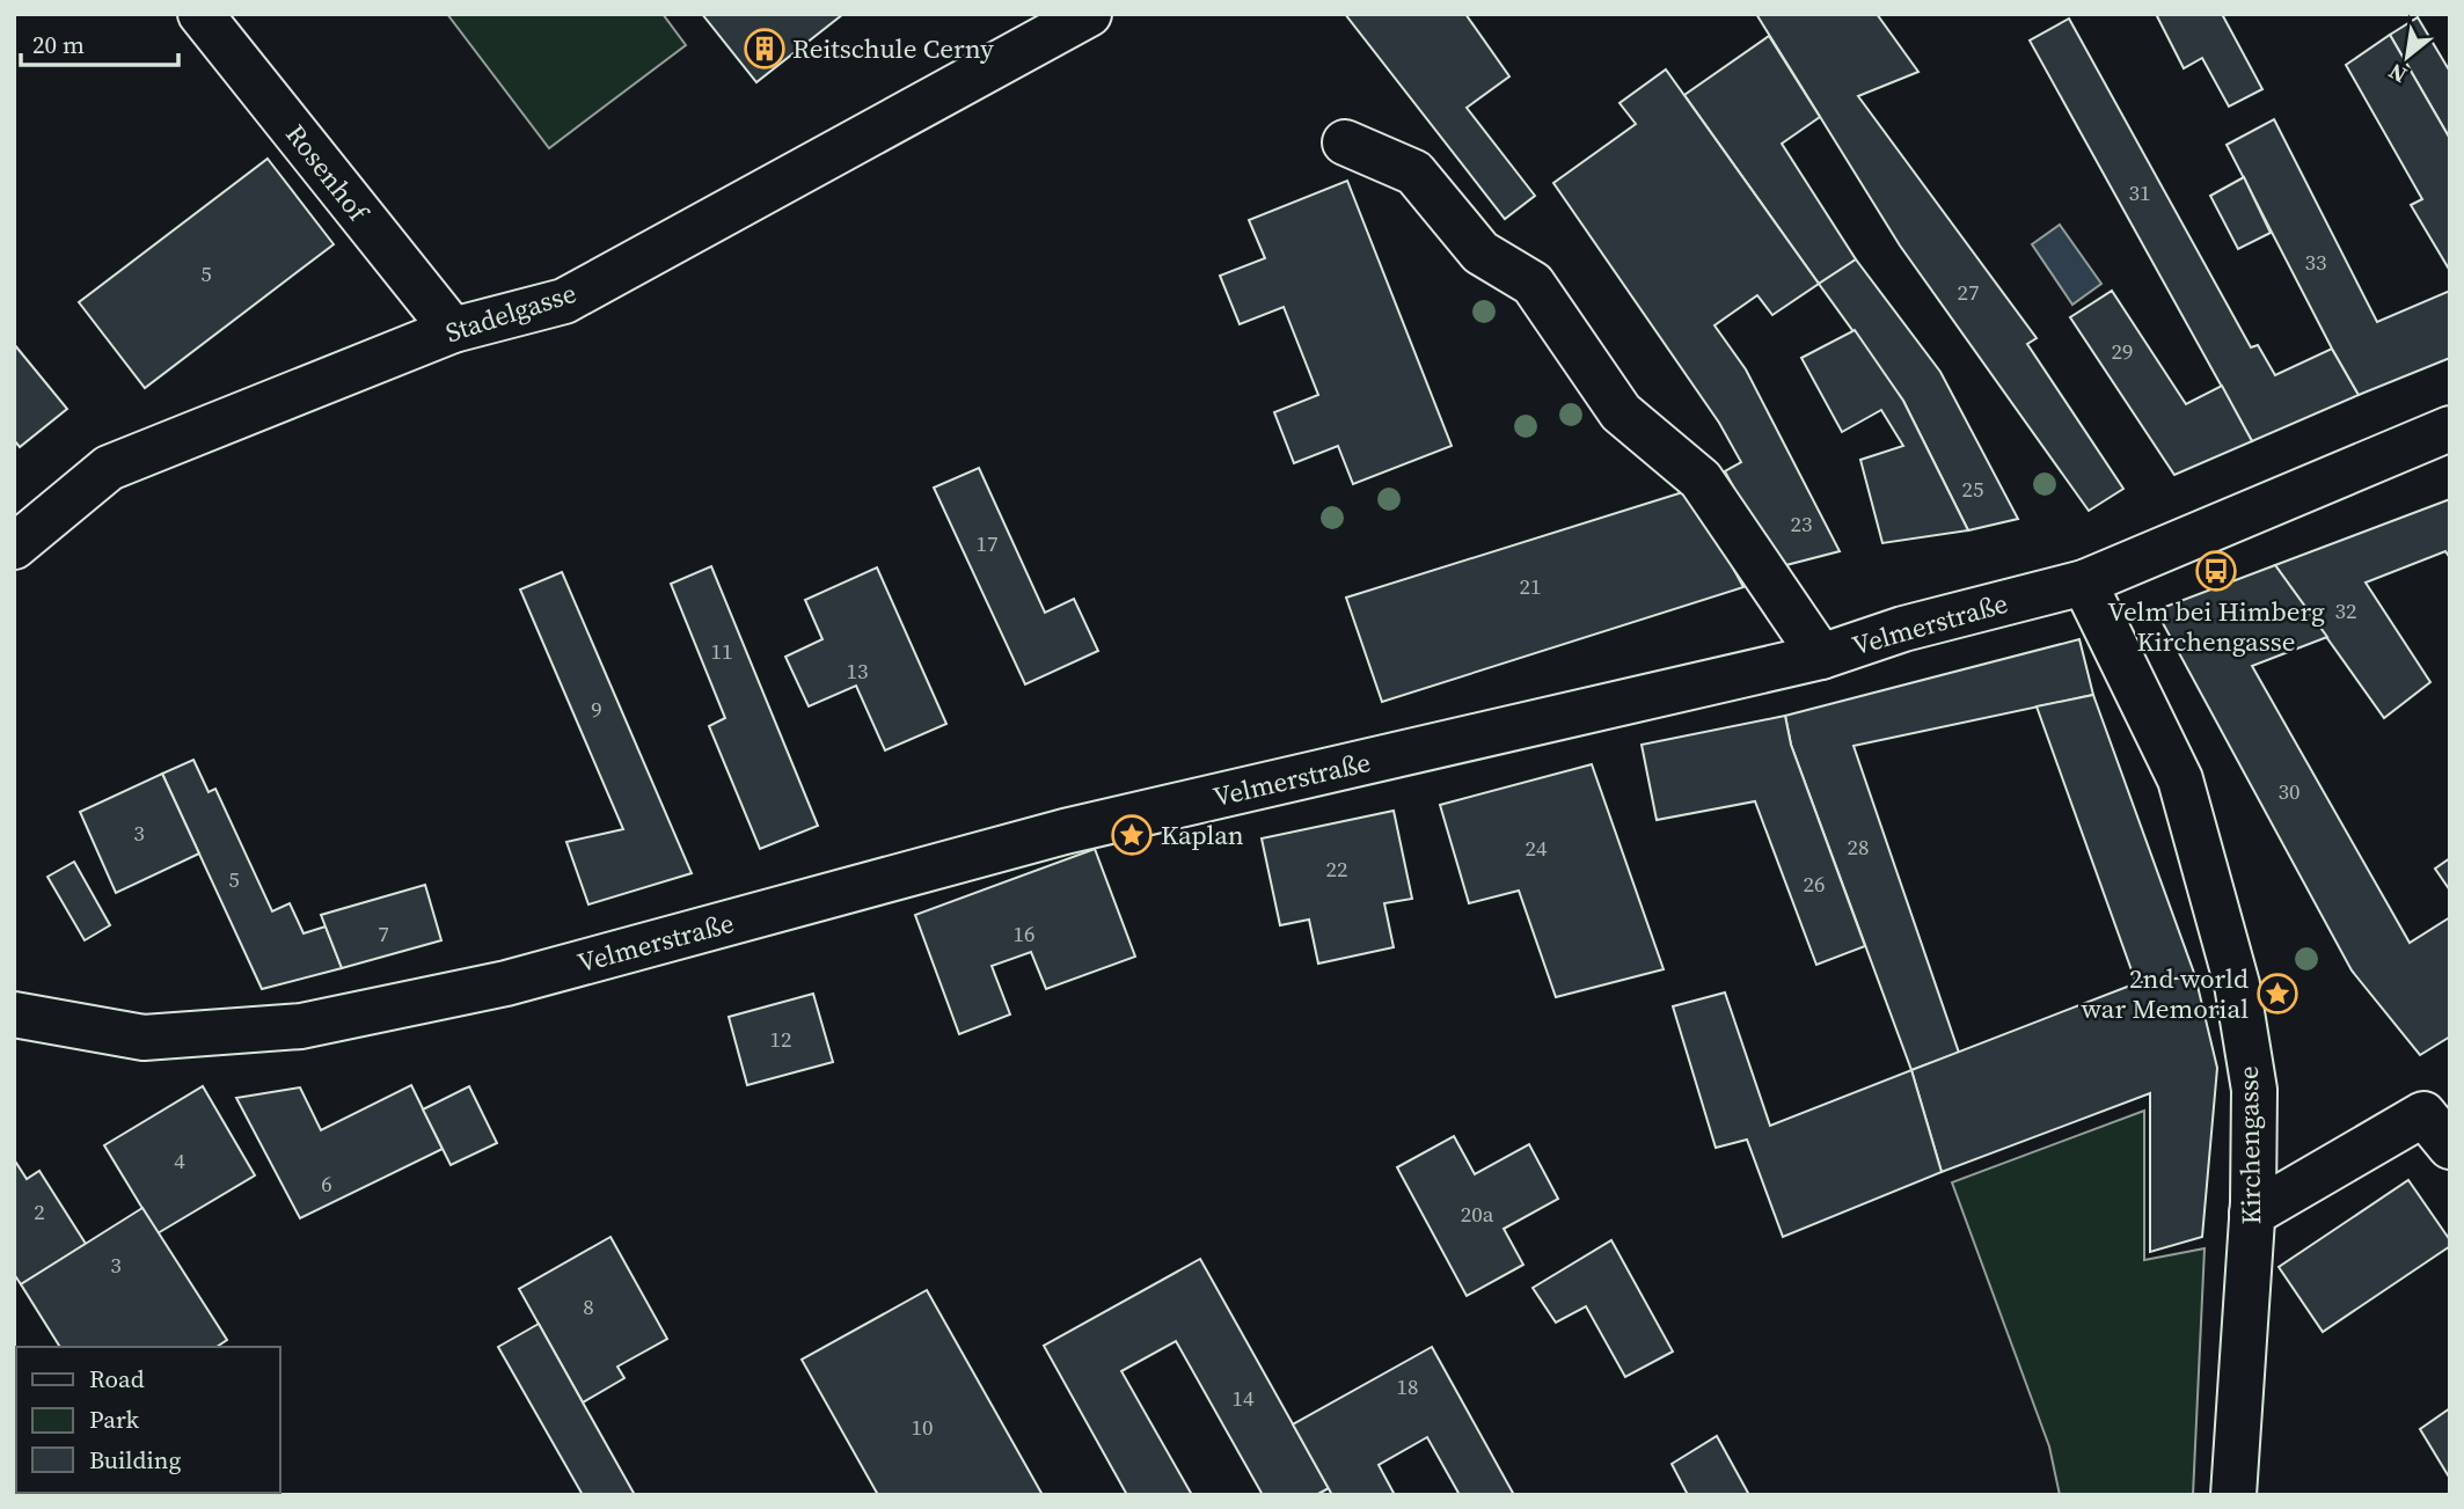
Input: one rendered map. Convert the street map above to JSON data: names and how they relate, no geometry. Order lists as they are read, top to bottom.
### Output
{
  "streets": {
    "street": [
      "Rosenhof",
      "Stadelgasse",
      "Velmerstraße",
      "Kirchengasse"
    ]
  },
  "crossings": [
    ["Rosenhof", "Stadelgasse"],
    ["Velmerstraße", "Kirchengasse"]
  ],
  "places": {
    "building": ["Reitschule Cerny"],
    "bus stop": ["Velm bei Himberg Kirchengasse"],
    "place": ["Kaplan", "2nd world war Memorial"]
  },
  "house_numbers": [
    "31",
    "33",
    "5",
    "27",
    "29",
    "25",
    "23",
    "17",
    "21",
    "32",
    "11",
    "13",
    "9",
    "30",
    "3",
    "28",
    "24",
    "22",
    "5",
    "26",
    "7",
    "16",
    "12",
    "4",
    "6",
    "2",
    "20a",
    "3",
    "8",
    "18",
    "14",
    "10"
  ],
  "legend": ["Road", "Park", "Building"],
  "scale_bar": "20 m",
  "north": "bottom left"
}
